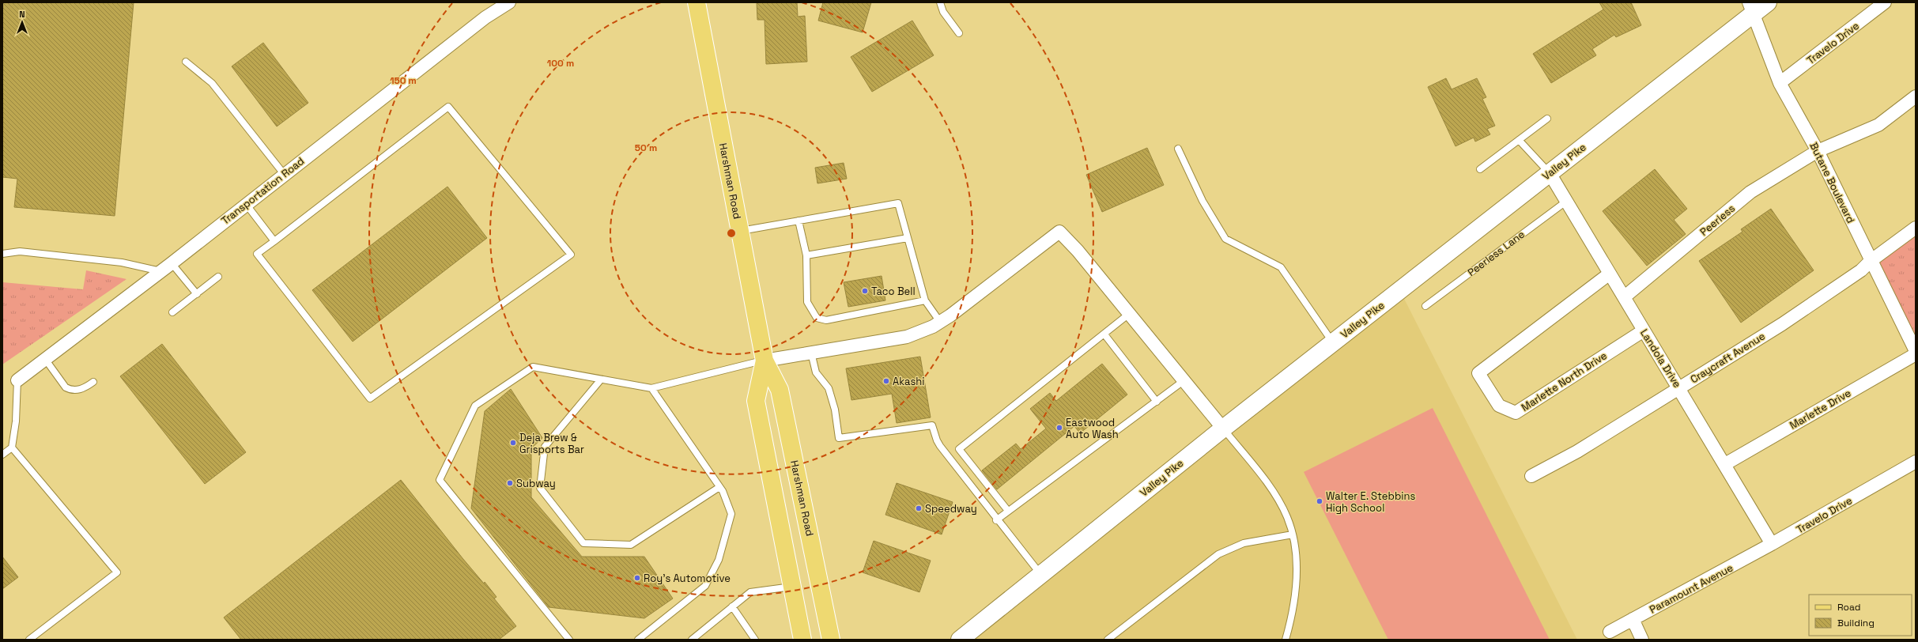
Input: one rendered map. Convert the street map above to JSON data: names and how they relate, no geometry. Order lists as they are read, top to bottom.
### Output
{
  "streets": {
    "main road": ["Harshman Road"],
    "street": [
      "Travelo Drive",
      "Valley Pike",
      "Butane Boulevard",
      "Transportation Road",
      "Peerless",
      "Craycraft Avenue",
      "Landola Drive",
      "Marlette North Drive",
      "Marlette Drive",
      "Paramount Avenue"
    ],
    "lane": ["Peerless Lane"]
  },
  "crossings": [
    ["Travelo Drive", "Butane Boulevard"],
    ["Travelo Drive", "Landola Drive"],
    ["Travelo Drive", "Paramount Avenue"],
    ["Valley Pike", "Butane Boulevard"],
    ["Valley Pike", "Landola Drive"],
    ["Butane Boulevard", "Peerless"],
    ["Butane Boulevard", "Craycraft Avenue"],
    ["Peerless", "Landola Drive"],
    ["Peerless Lane", "Landola Drive"],
    ["Craycraft Avenue", "Landola Drive"],
    ["Landola Drive", "Marlette North Drive"],
    ["Landola Drive", "Marlette Drive"],
    ["Landola Drive", "Paramount Avenue"]
  ],
  "places": [
    "Taco Bell",
    "Akashi",
    "Eastwood Auto Wash",
    "Deja Brew & Grisports Bar",
    "Subway",
    "Walter E. Stebbins High School",
    "Speedway",
    "Roy's Automotive"
  ],
  "legend": ["Road", "Building"],
  "north": "top",
  "rings": ["100 m", "150 m", "50 m"]
}
